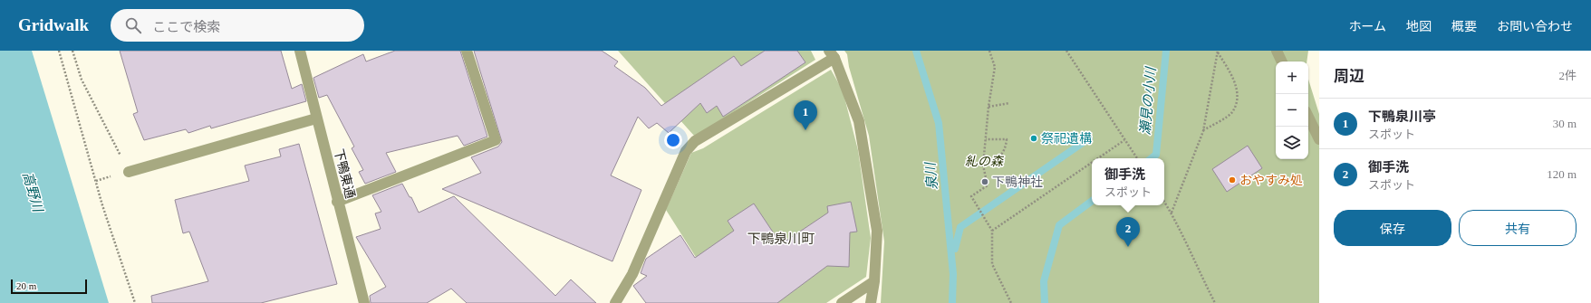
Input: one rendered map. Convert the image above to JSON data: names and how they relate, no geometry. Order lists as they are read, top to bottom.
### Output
{
  "streets": {
    "street": ["下鴨東通"]
  },
  "districts": ["下鴨泉川町"],
  "water": ["瀬見の小川", "泉川", "高野川"],
  "parks": ["糺の森"],
  "places": ["祭祀遺構", "おやすみ処", "下鴨神社"],
  "scale_bar": "20 m",
  "page": {
    "header": "Gridwalk",
    "search": "ここで検索",
    "nav": [
      "ホーム",
      "地図",
      "概要",
      "お問い合わせ"
    ],
    "heading": ["周辺", "2件"],
    "map_buttons": ["+", "−"],
    "list": [
      {
        "mark": "1",
        "name": "下鴨泉川亭",
        "note": "スポット",
        "value": "30 m"
      },
      {
        "mark": "2",
        "name": "御手洗",
        "note": "スポット",
        "value": "120 m"
      }
    ],
    "pins": ["1", "2"],
    "popup": ["御手洗", "スポット"],
    "buttons": ["保存", "共有"],
    "scale": "20 m"
  }
}
